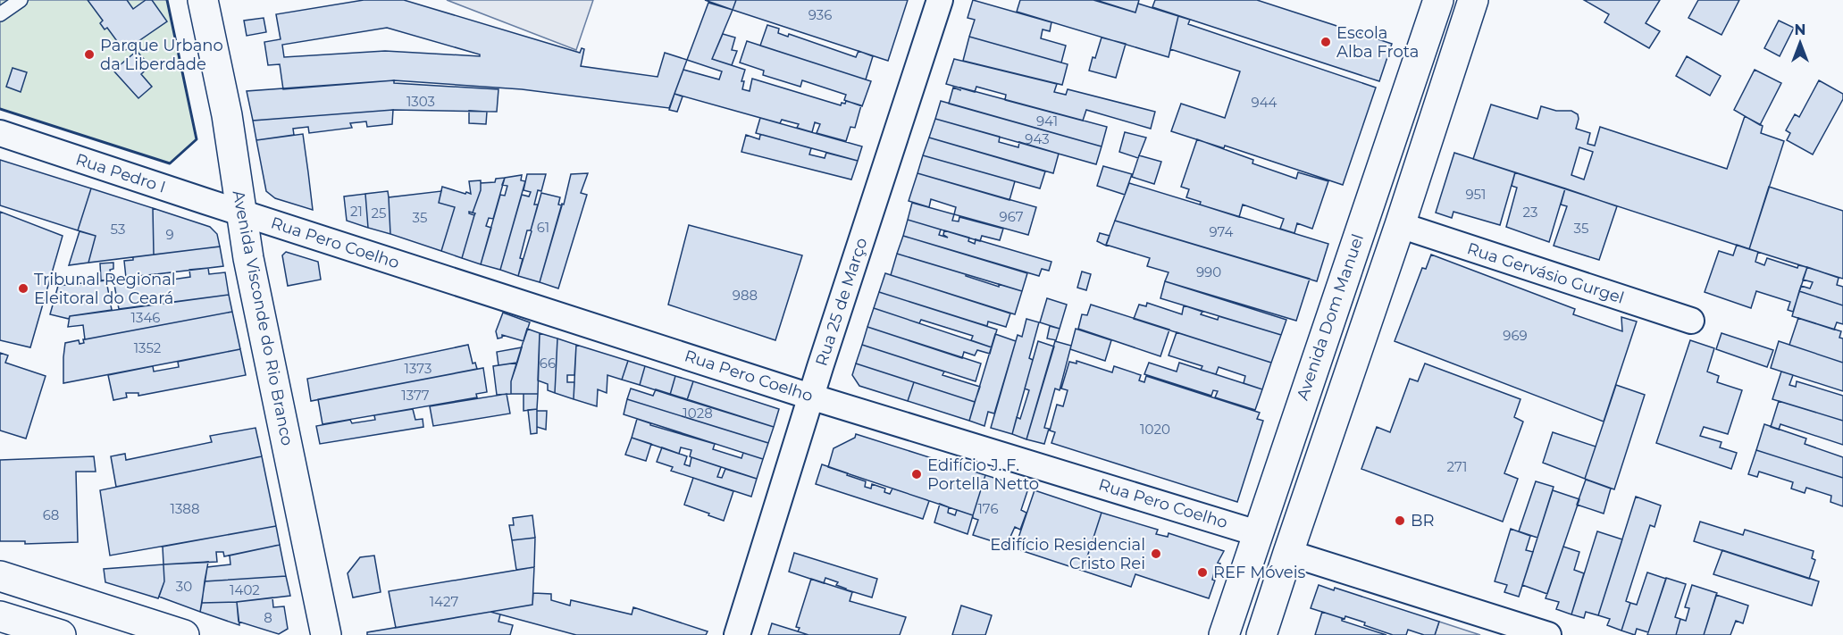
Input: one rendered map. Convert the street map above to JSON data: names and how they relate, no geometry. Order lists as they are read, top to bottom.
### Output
{
  "streets": {
    "main road": ["Avenida Dom Manuel", "Avenida Visconde do Rio Branco"],
    "street": [
      "Rua Pedro I",
      "Rua Pero Coelho",
      "Rua Gervásio Gurgel",
      "Rua 25 de Março"
    ]
  },
  "crossings": [
    ["Rua Pedro I", "Rua Pero Coelho"],
    ["Rua Pedro I", "Avenida Visconde do Rio Branco"],
    ["Rua Pero Coelho", "Rua 25 de Março"],
    ["Rua Pero Coelho", "Avenida Dom Manuel"],
    ["Rua Pero Coelho", "Avenida Visconde do Rio Branco"]
  ],
  "places": [
    "Escola Alba Frota",
    "Parque Urbano da Liberdade",
    "Tribunal Regional Eleitoral do Ceará",
    "Edifício J. F. Portella Netto",
    "BR",
    "Edifício Residencial Cristo Rei",
    "REF Móveis"
  ],
  "house_numbers": [
    "936",
    "1303",
    "944",
    "941",
    "943",
    "951",
    "21",
    "23",
    "25",
    "967",
    "35",
    "61",
    "35",
    "53",
    "974",
    "9",
    "990",
    "988",
    "1346",
    "969",
    "1352",
    "66",
    "1373",
    "1377",
    "1028",
    "1020",
    "271",
    "1388",
    "176",
    "68",
    "30",
    "1402",
    "1427",
    "8"
  ],
  "north": "top"
}
